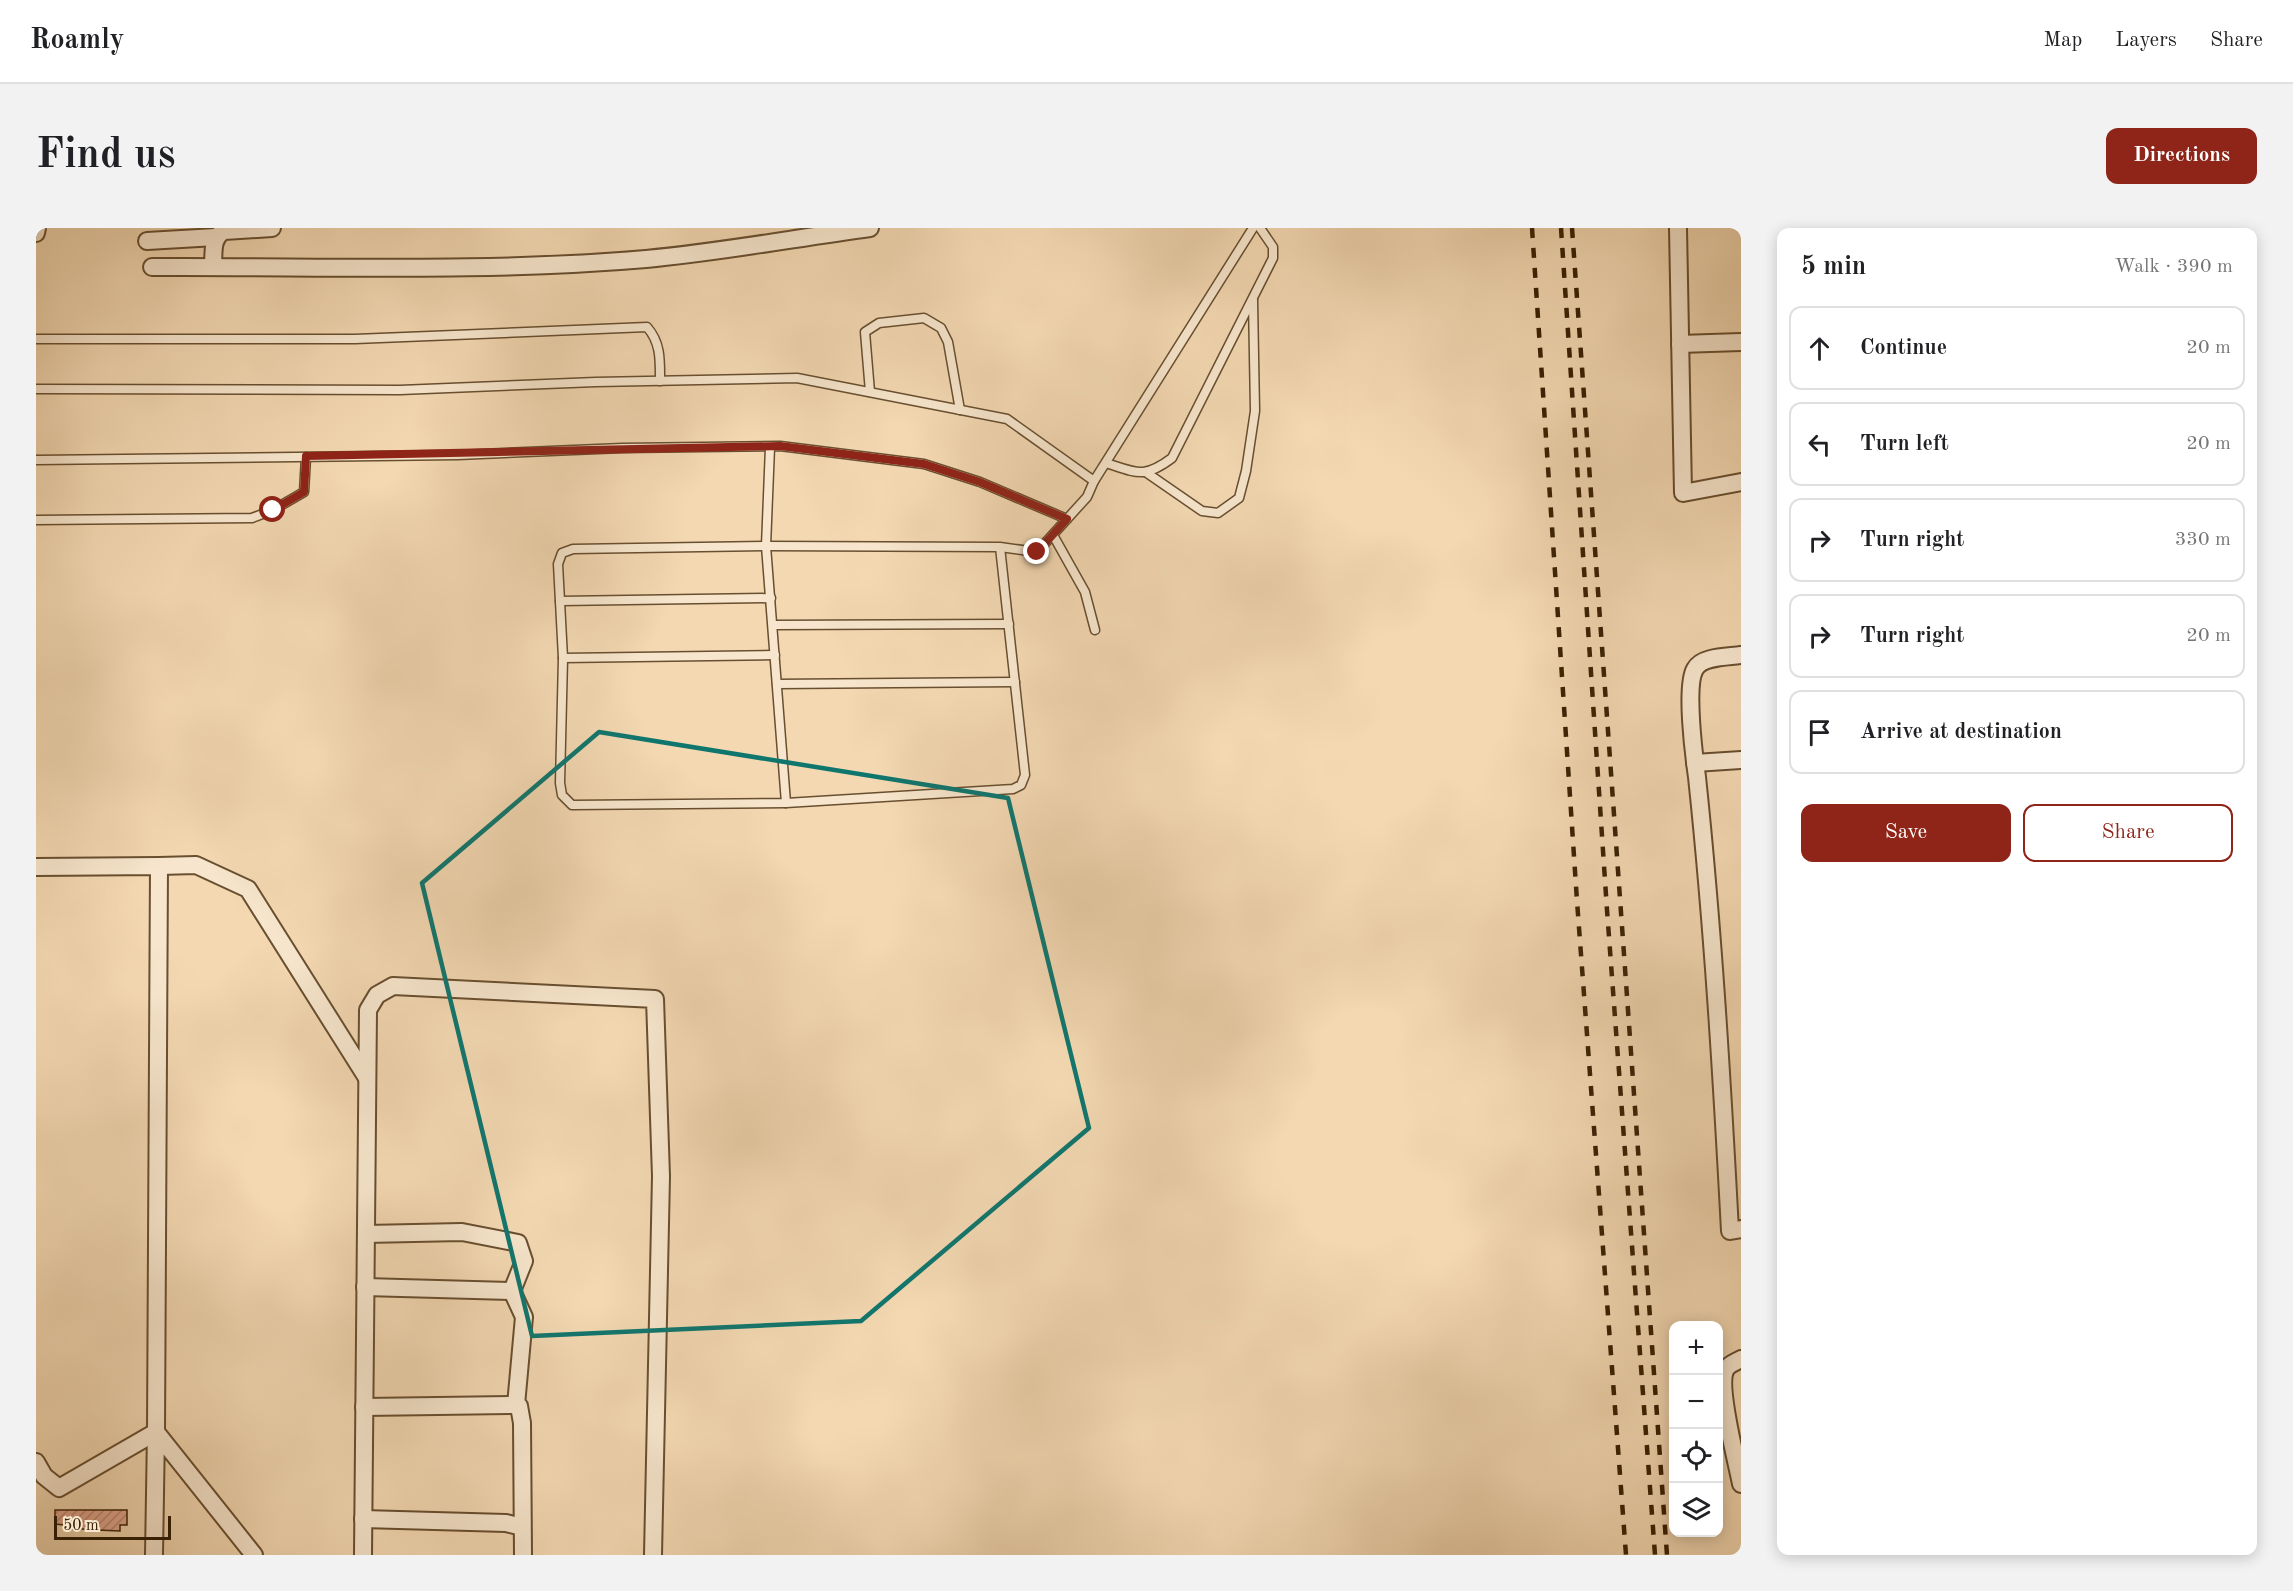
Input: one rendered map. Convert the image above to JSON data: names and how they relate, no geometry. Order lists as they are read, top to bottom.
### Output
{
  "scale_bar": "50 m",
  "page": {
    "header": "Roamly",
    "nav": ["Map", "Layers", "Share"],
    "buttons": [
      "Directions",
      ["Save", "Share"]
    ],
    "title": "Find us",
    "heading": ["5 min", "Walk · 390 m"],
    "list": [
      ["Continue", "20 m"],
      ["Turn left", "20 m"],
      ["Turn right", "330 m"],
      ["Turn right", "20 m"],
      "Arrive at destination"
    ],
    "map_buttons": ["+", "−"],
    "scale": "50 m"
  }
}
